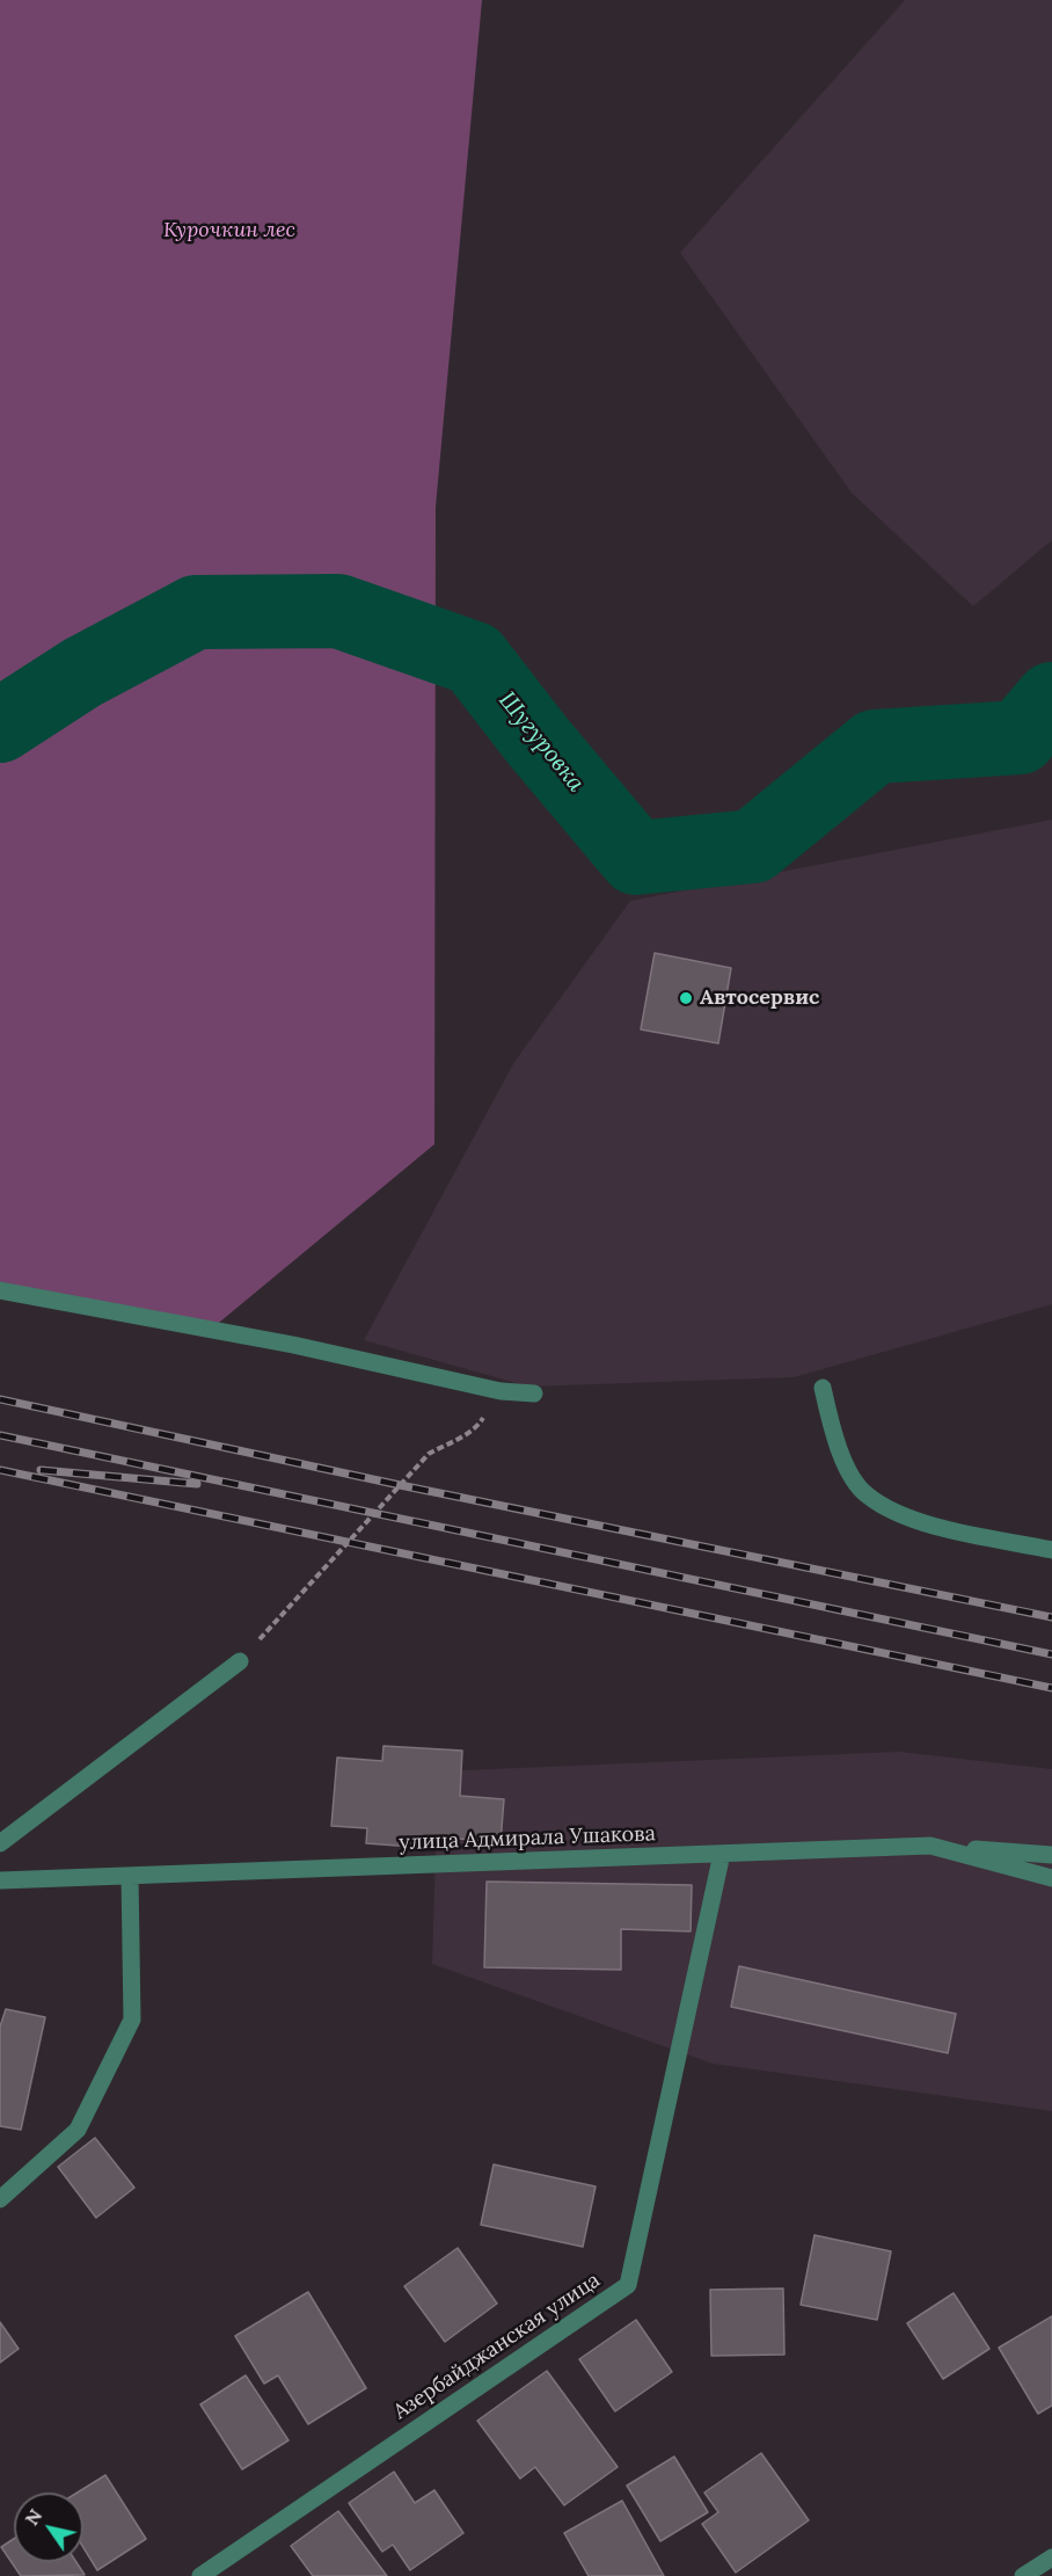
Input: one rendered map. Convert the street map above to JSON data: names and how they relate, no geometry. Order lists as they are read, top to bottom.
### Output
{
  "streets": {
    "street": ["улица Адмирала Ушакова", "Азербайджанская улица"]
  },
  "crossings": [
    ["улица Адмирала Ушакова", "Азербайджанская улица"]
  ],
  "water": ["Шугуровка"],
  "parks": ["Курочкин лес"],
  "places": ["Автосервис"],
  "north": "top left"
}
